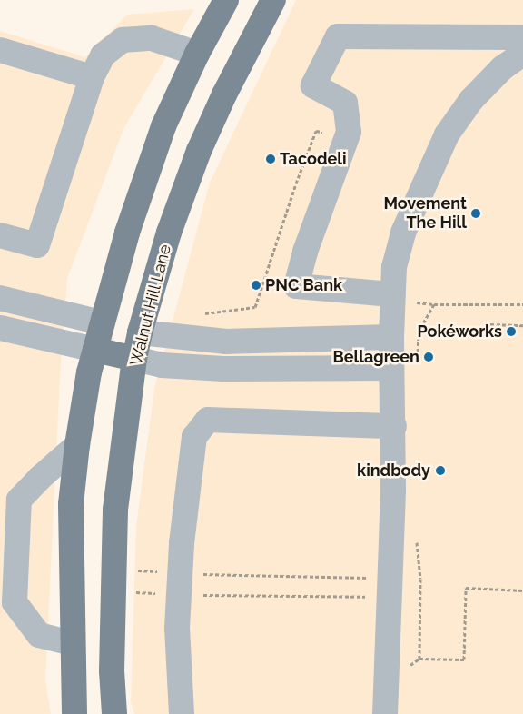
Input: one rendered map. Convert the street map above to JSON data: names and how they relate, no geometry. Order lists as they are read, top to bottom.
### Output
{
  "streets": {
    "main road": ["Walnut Hill Lane"]
  },
  "places": [
    "Tacodeli",
    "Movement The Hill",
    "PNC Bank",
    "Pokéworks",
    "Bellagreen",
    "kindbody"
  ]
}
